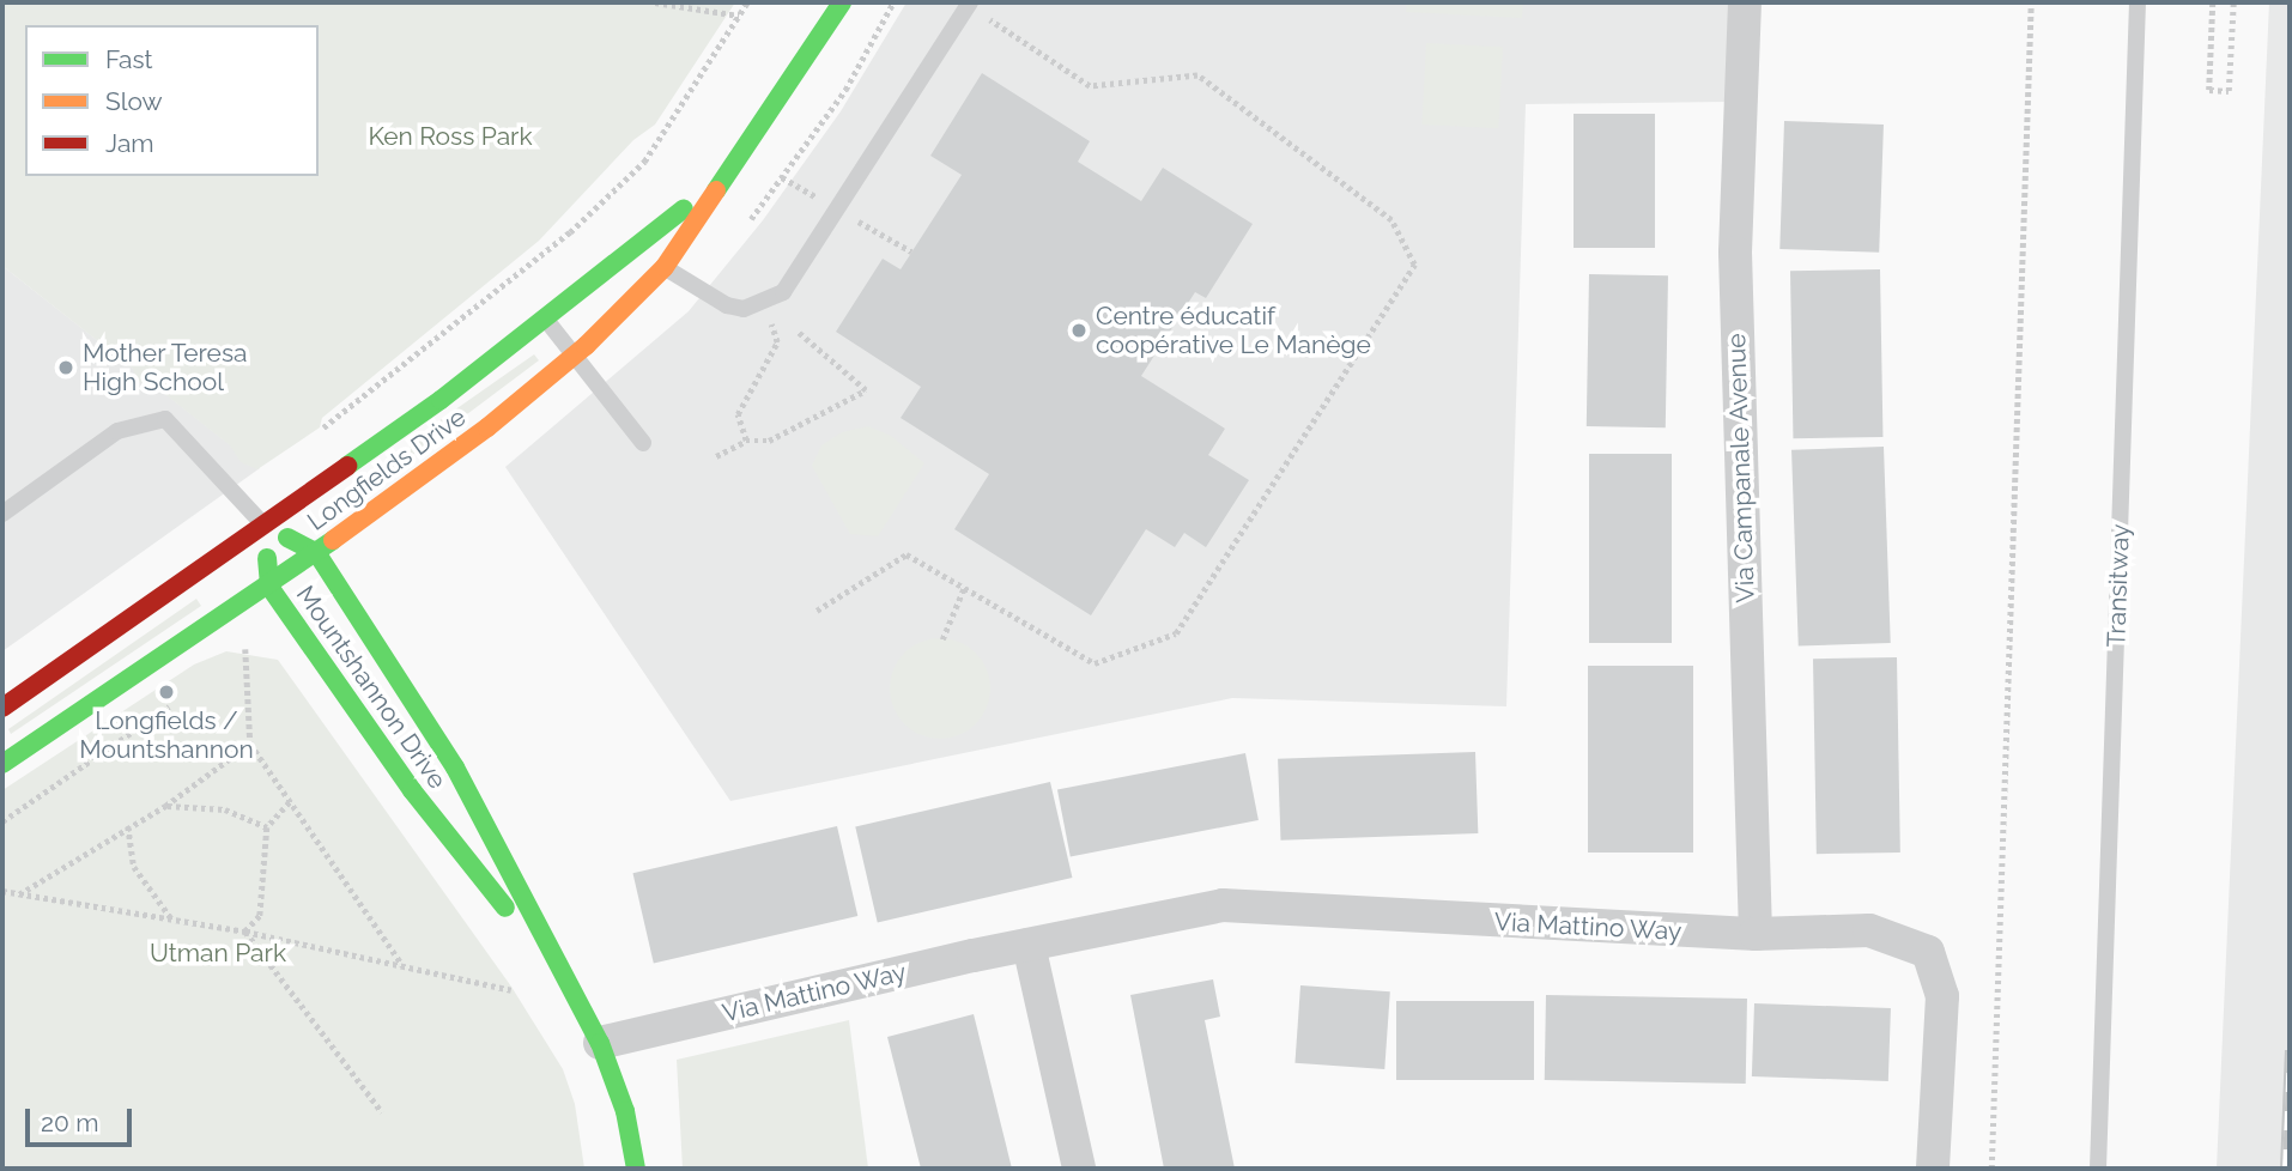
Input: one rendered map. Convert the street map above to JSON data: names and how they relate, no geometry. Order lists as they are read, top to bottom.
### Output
{
  "streets": {
    "street": [
      "Via Campanale Avenue",
      "Longfields Drive",
      "Mountshannon Drive",
      "Via Mattino Way"
    ],
    "lane": ["Transitway"]
  },
  "crossings": [
    ["Via Campanale Avenue", "Via Mattino Way"],
    ["Longfields Drive", "Mountshannon Drive"],
    ["Mountshannon Drive", "Via Mattino Way"]
  ],
  "parks": ["Ken Ross Park", "Utman Park"],
  "places": ["Centre éducatif coopérative Le Manège", "Mother Teresa High School", "Longfields / Mountshannon"],
  "legend": ["Fast", "Slow", "Jam"],
  "scale_bar": "20 m"
}
